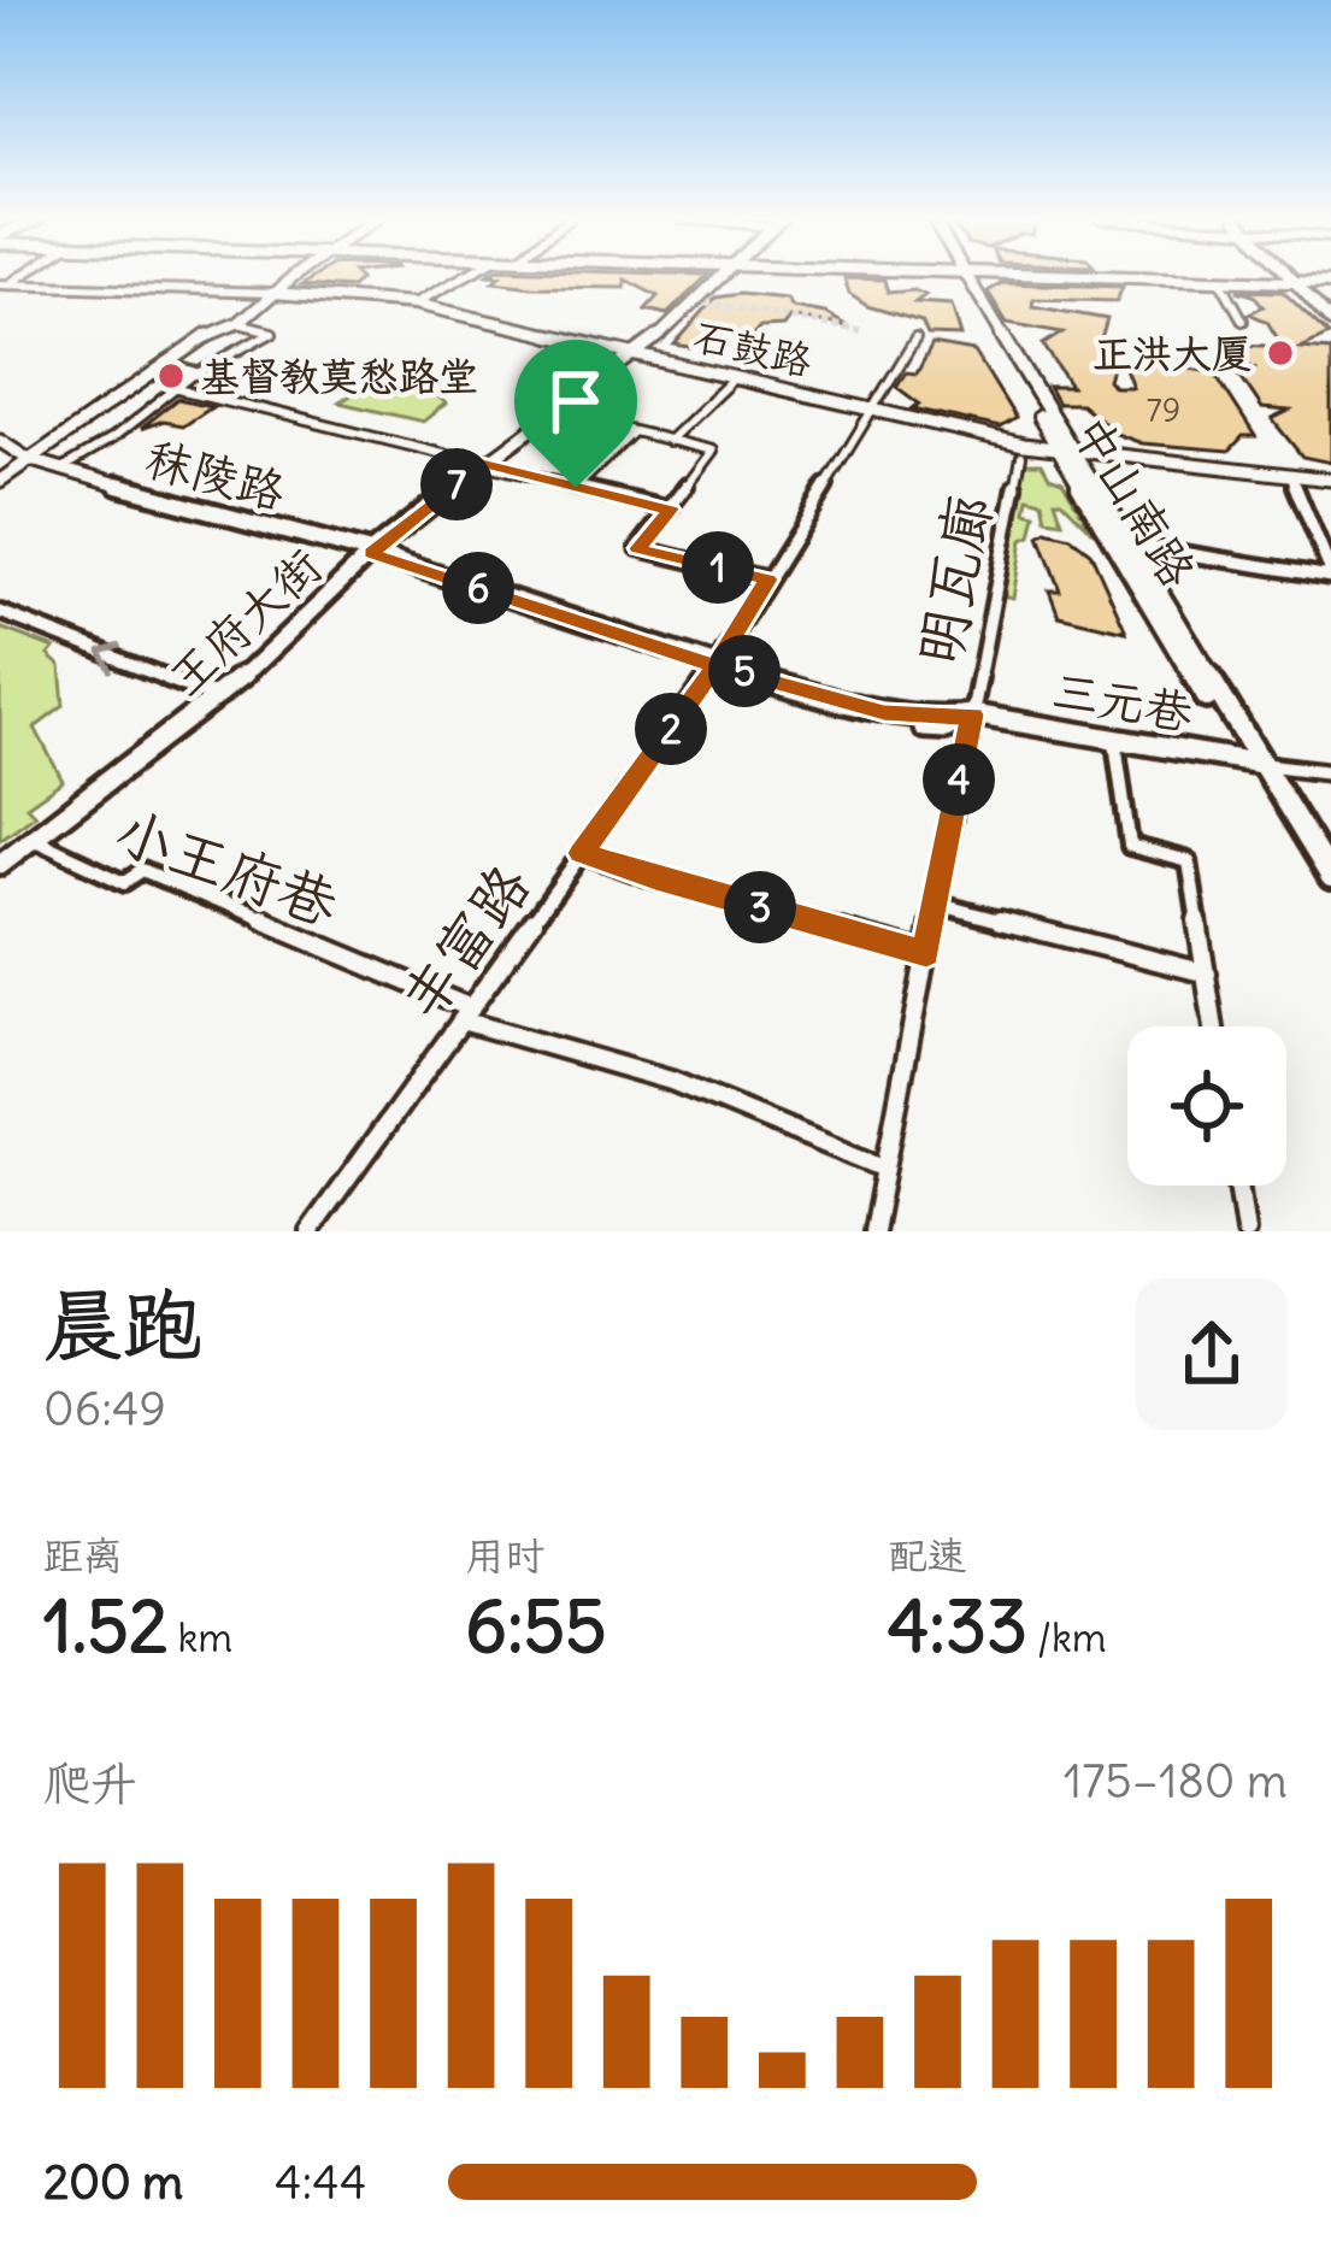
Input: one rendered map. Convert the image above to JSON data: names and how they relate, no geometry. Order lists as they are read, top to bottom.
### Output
{
  "streets": {
    "main road": ["中山南路"],
    "street": [
      "石鼓路",
      "秣陵路",
      "明瓦廊",
      "王府大街",
      "三元巷",
      "小王府巷",
      "丰富路"
    ]
  },
  "crossings": [
    ["石鼓路", "中山南路"],
    ["石鼓路", "王府大街"],
    ["石鼓路", "丰富路"],
    ["秣陵路", "王府大街"],
    ["秣陵路", "三元巷"],
    ["秣陵路", "丰富路"],
    ["中山南路", "三元巷"],
    ["明瓦廊", "三元巷"],
    ["王府大街", "小王府巷"],
    ["三元巷", "丰富路"],
    ["小王府巷", "丰富路"]
  ],
  "places": ["正洪大厦", "基督教莫愁路堂"],
  "house_numbers": ["79"],
  "page": {
    "pins": [
      "7",
      "1",
      "6",
      "5",
      "2",
      "4",
      "3"
    ],
    "heading": ["晨跑", "06:49"],
    "stats": [
      ["距离", "1.52 km"],
      ["用时", "6:55"],
      ["配速", "4:33 /km"]
    ],
    "chart": ["爬升", "175–180 m"],
    "list": [
      {
        "name": "200 m",
        "note": "4:44"
      }
    ]
  }
}
